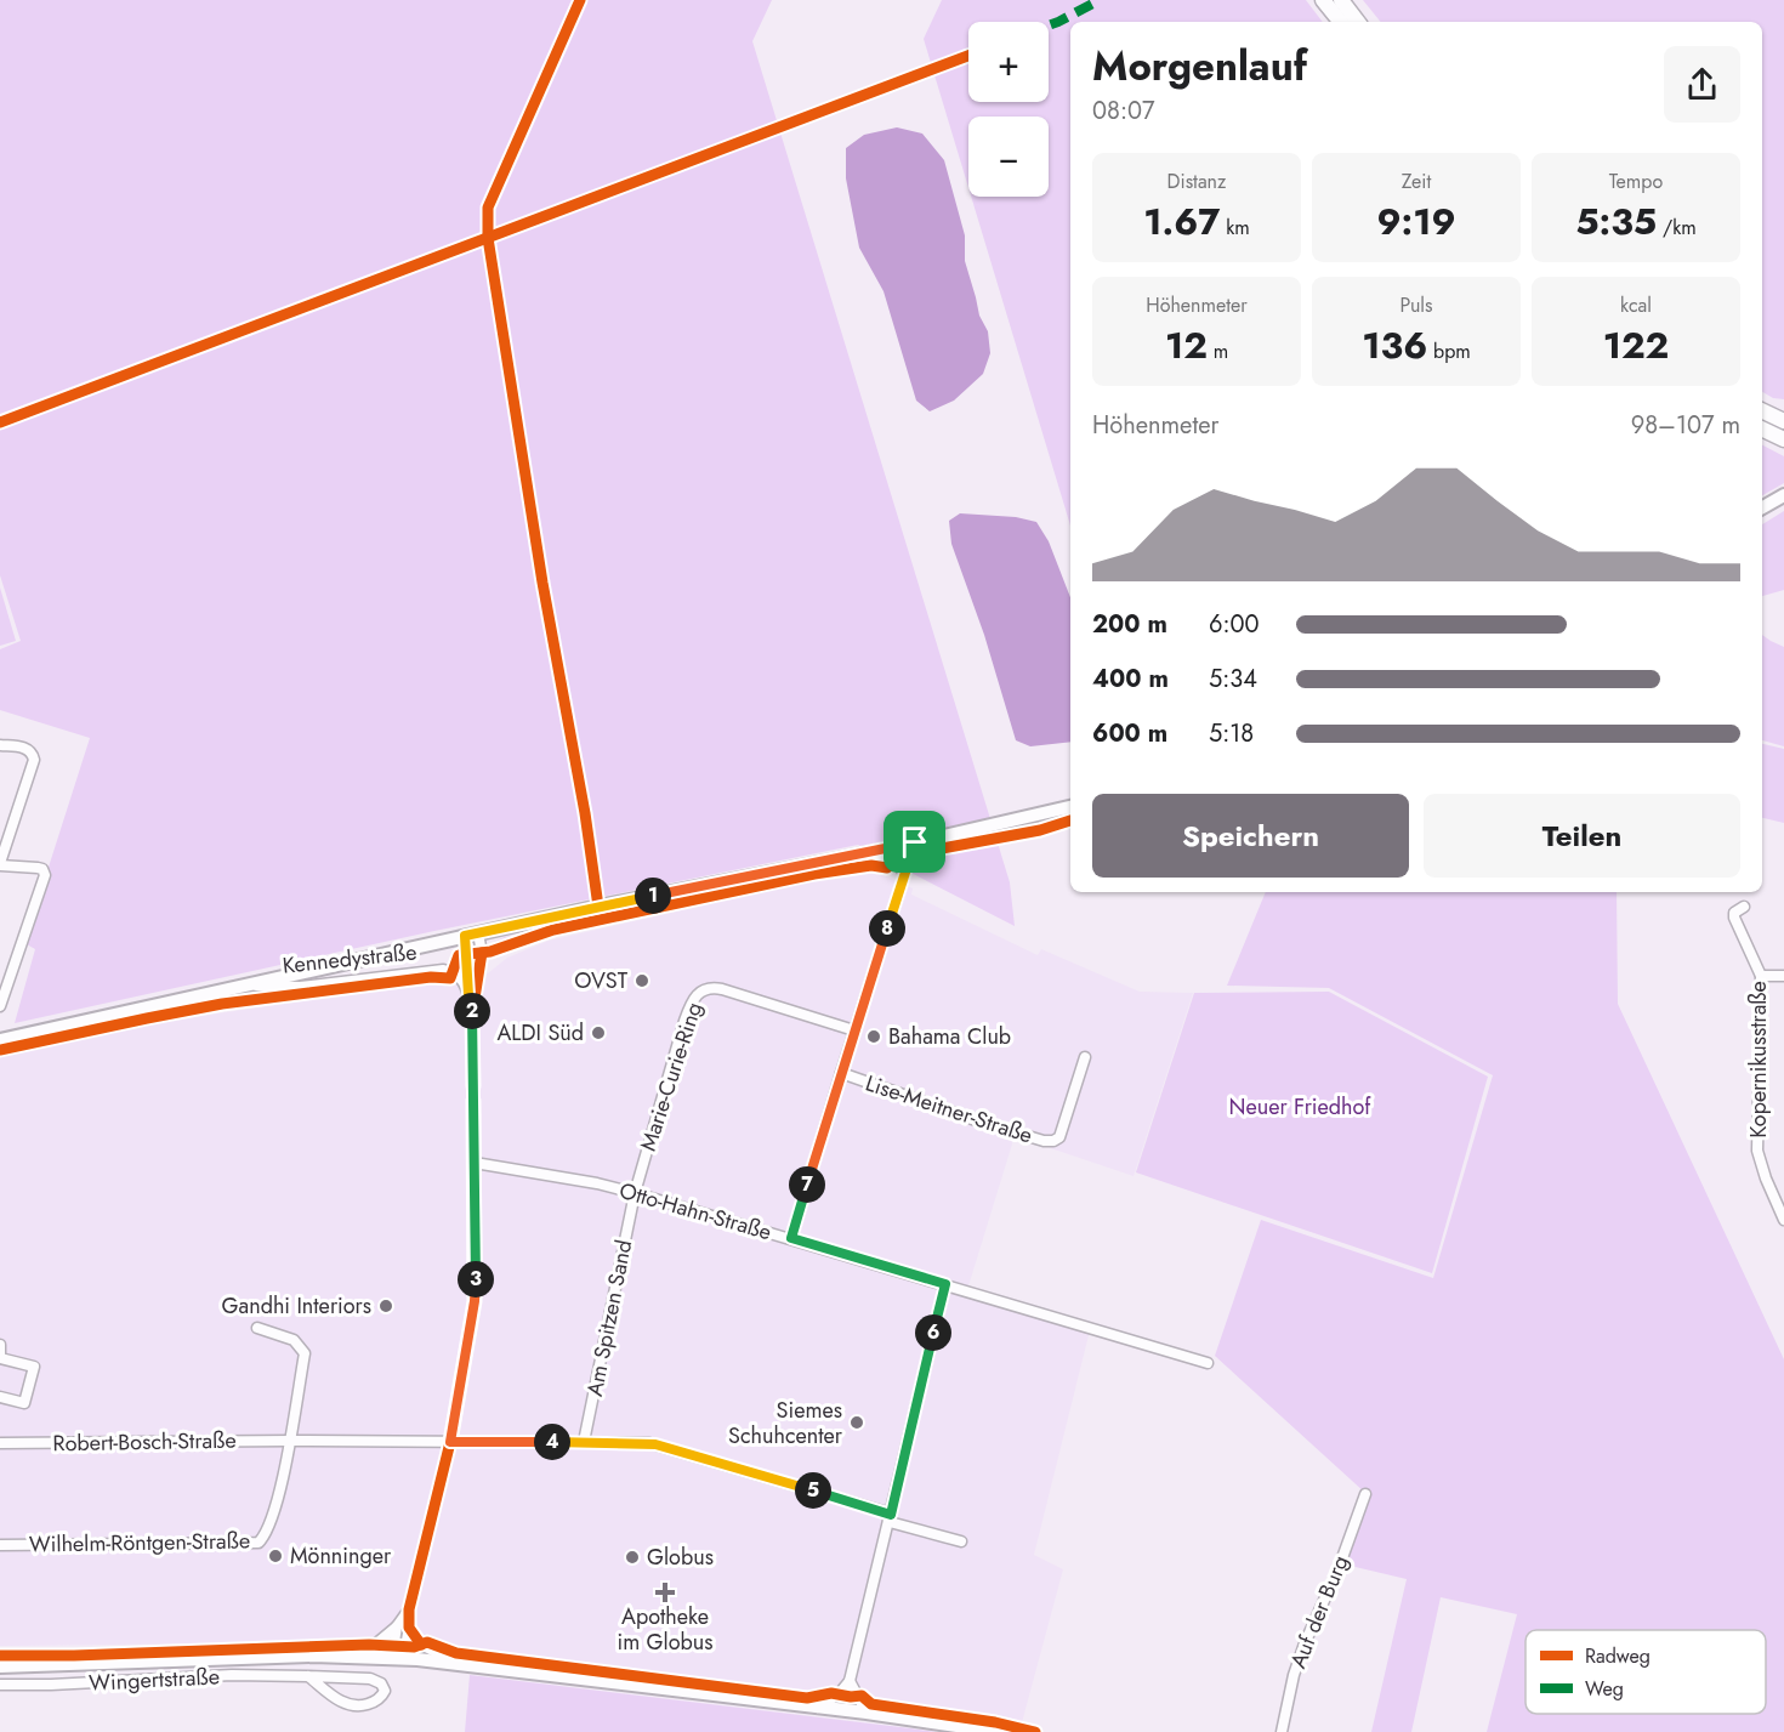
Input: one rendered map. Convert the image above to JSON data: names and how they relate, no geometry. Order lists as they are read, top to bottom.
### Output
{
  "streets": {
    "main road": ["Kennedystraße"],
    "street": [
      "Kopernikusstraße",
      "Marie-Curie-Ring",
      "Lise-Meitner-Straße",
      "Otto-Hahn-Straße",
      "Am Spitzen Sand",
      "Robert-Bosch-Straße",
      "Wilhelm-Röntgen-Straße",
      "Auf der Burg",
      "Wingertstraße"
    ]
  },
  "crossings": [
    ["Marie-Curie-Ring", "Otto-Hahn-Straße"],
    ["Marie-Curie-Ring", "Am Spitzen Sand"],
    ["Otto-Hahn-Straße", "Am Spitzen Sand"],
    ["Am Spitzen Sand", "Robert-Bosch-Straße"],
    ["Robert-Bosch-Straße", "Wilhelm-Röntgen-Straße"]
  ],
  "parks": ["Neuer Friedhof"],
  "places": {
    "other": [
      "OVST",
      "ALDI Süd",
      "Bahama Club",
      "Gandhi Interiors",
      "Siemes Schuhcenter",
      "Mönninger",
      "Globus"
    ],
    "health": ["Apotheke im Globus"]
  },
  "legend": ["Radweg", "Weg"],
  "page": {
    "map_buttons": ["+", "−"],
    "heading": ["Morgenlauf", "08:07"],
    "stats": [
      ["Distanz", "1.67 km"],
      ["Zeit", "9:19"],
      ["Tempo", "5:35 /km"],
      ["Höhenmeter", "12 m"],
      ["Puls", "136 bpm"],
      ["kcal", "122"]
    ],
    "chart": ["Höhenmeter", "98–107 m"],
    "list": [
      {
        "name": "200 m",
        "note": "6:00"
      },
      {
        "name": "400 m",
        "note": "5:34"
      },
      {
        "name": "600 m",
        "note": "5:18"
      }
    ],
    "buttons": ["Speichern", "Teilen"],
    "pins": [
      "1",
      "8",
      "2",
      "7",
      "3",
      "6",
      "4",
      "5"
    ]
  }
}
